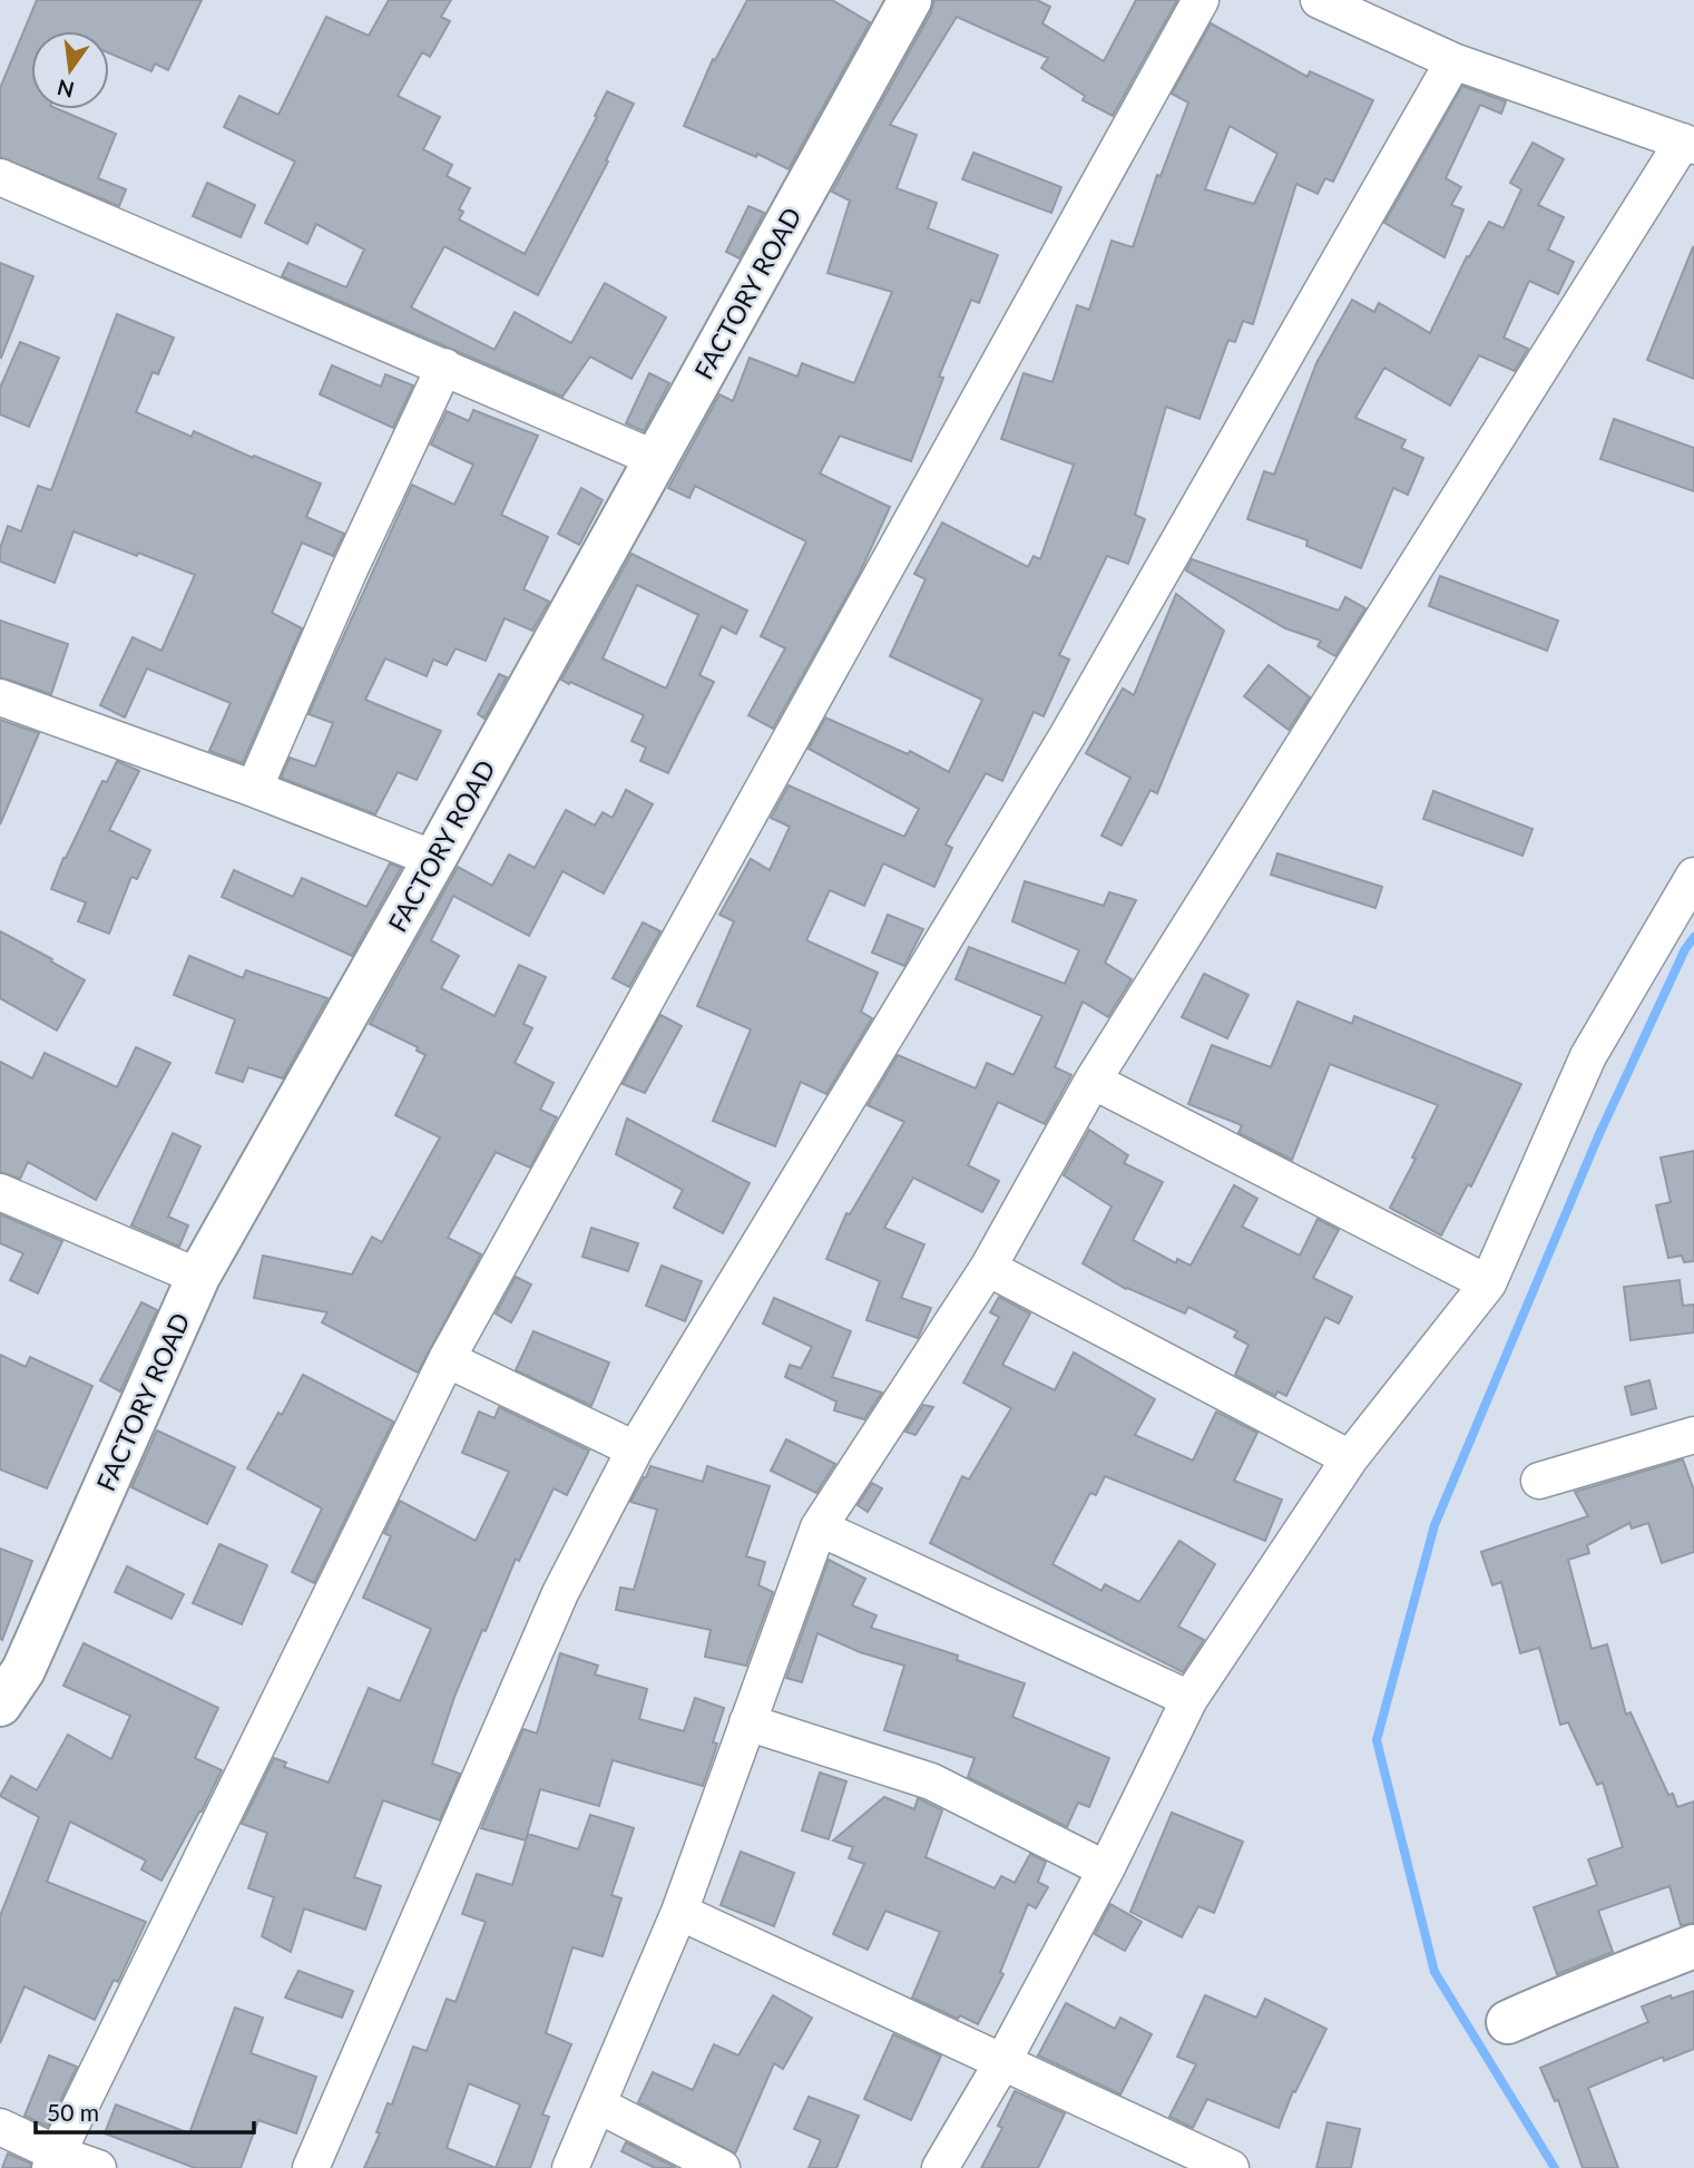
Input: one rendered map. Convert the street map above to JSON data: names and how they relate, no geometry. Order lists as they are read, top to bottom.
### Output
{
  "streets": {
    "street": ["FACTORY ROAD"]
  },
  "scale_bar": "50 m",
  "north": "bottom"
}
